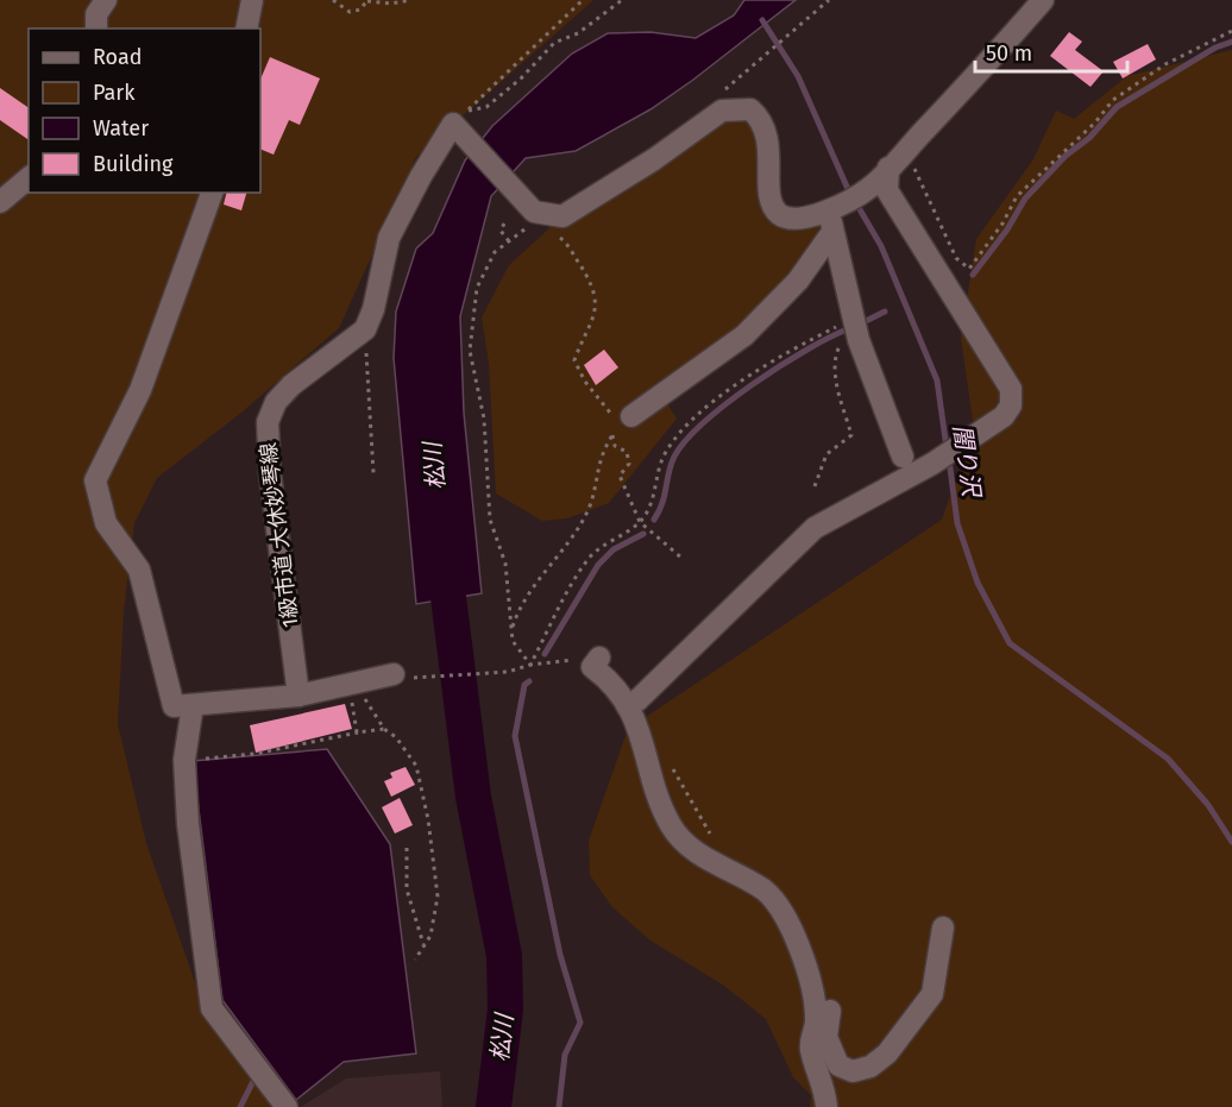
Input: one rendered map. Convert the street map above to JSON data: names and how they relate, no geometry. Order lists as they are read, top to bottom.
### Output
{
  "streets": {
    "street": ["1級市道 大休妙琴線"]
  },
  "water": ["闇り沢", "松川"],
  "legend": [
    "Road",
    "Park",
    "Water",
    "Building"
  ],
  "scale_bar": "50 m"
}
